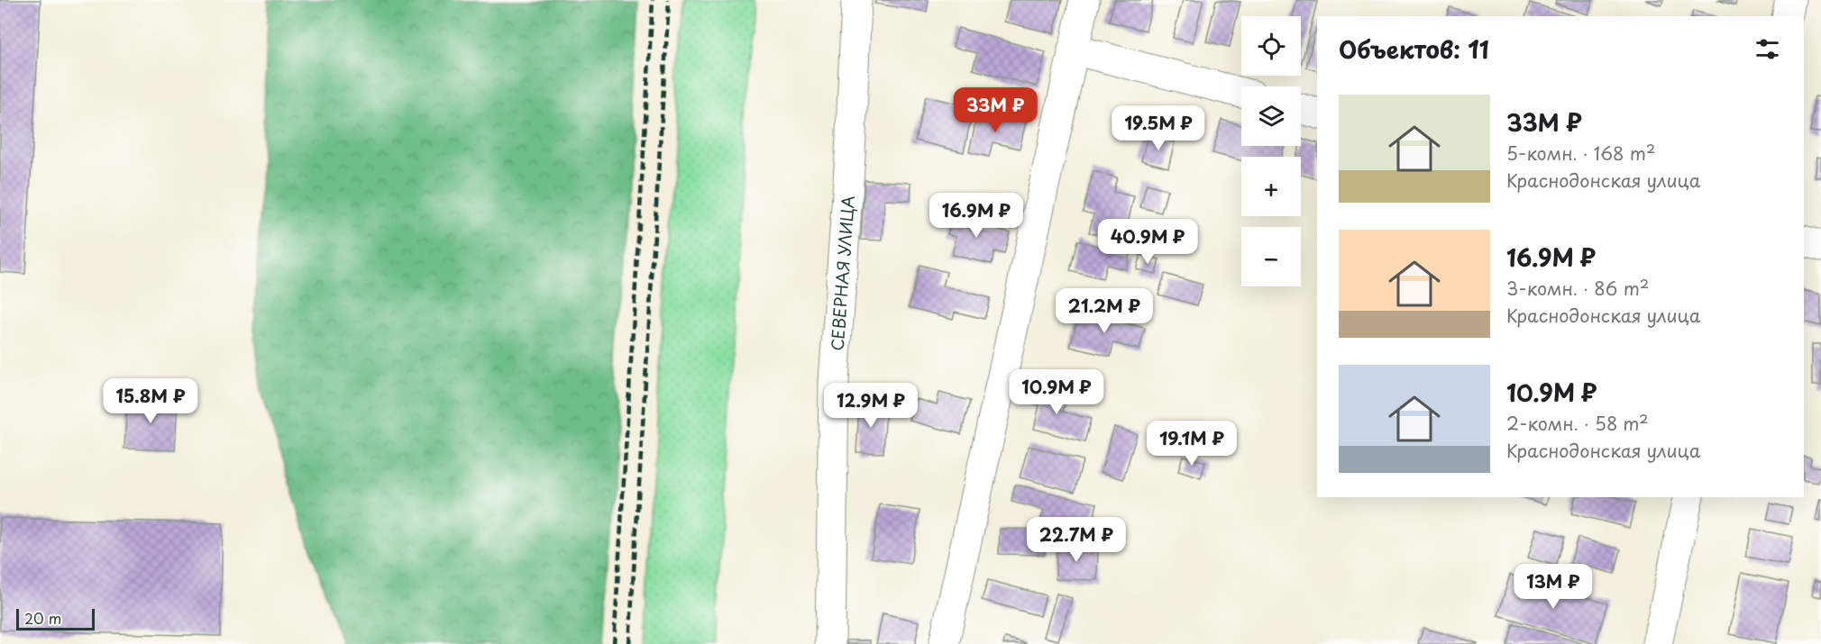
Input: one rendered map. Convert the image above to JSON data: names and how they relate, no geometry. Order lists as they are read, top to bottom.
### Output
{
  "streets": {
    "street": ["СЕВЕРНАЯ УЛИЦА"]
  },
  "scale_bar": "20 m",
  "page": {
    "map_buttons": ["+", "−"],
    "heading": "Объектов: 11",
    "list": [
      {
        "name": "33M ₽",
        "note": "5-комн. · 168 m² · Краснодонская улица"
      },
      {
        "name": "16.9M ₽",
        "note": "3-комн. · 86 m² · Краснодонская улица"
      },
      {
        "name": "10.9M ₽",
        "note": "2-комн. · 58 m² · Краснодонская улица"
      }
    ],
    "price": [
      "33M ₽",
      "19.5M ₽",
      "16.9M ₽",
      "40.9M ₽",
      "21.2M ₽",
      "10.9M ₽",
      "15.8M ₽",
      "12.9M ₽",
      "19.1M ₽",
      "22.7M ₽",
      "13M ₽"
    ],
    "scale": "20 m"
  }
}
